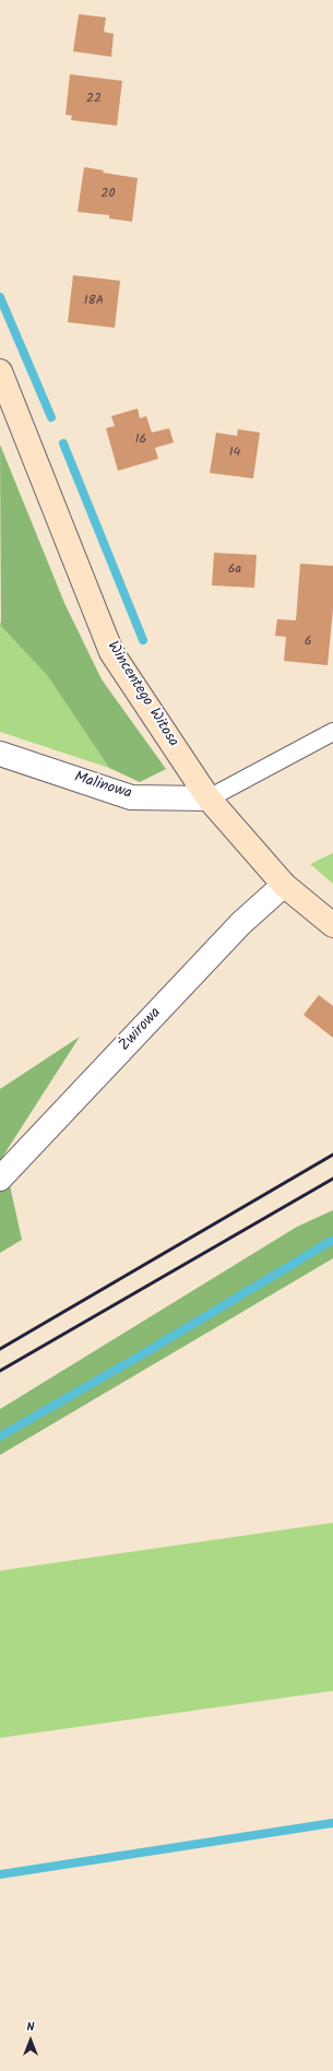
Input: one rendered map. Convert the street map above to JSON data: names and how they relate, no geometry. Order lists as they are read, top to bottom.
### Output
{
  "streets": {
    "street": ["Wincentego Witosa", "Malinowa", "Żwirowa"]
  },
  "crossings": [
    ["Wincentego Witosa", "Malinowa"],
    ["Wincentego Witosa", "Żwirowa"]
  ],
  "house_numbers": [
    "22",
    "20",
    "18A",
    "16",
    "14",
    "6a",
    "6"
  ],
  "north": "top"
}
